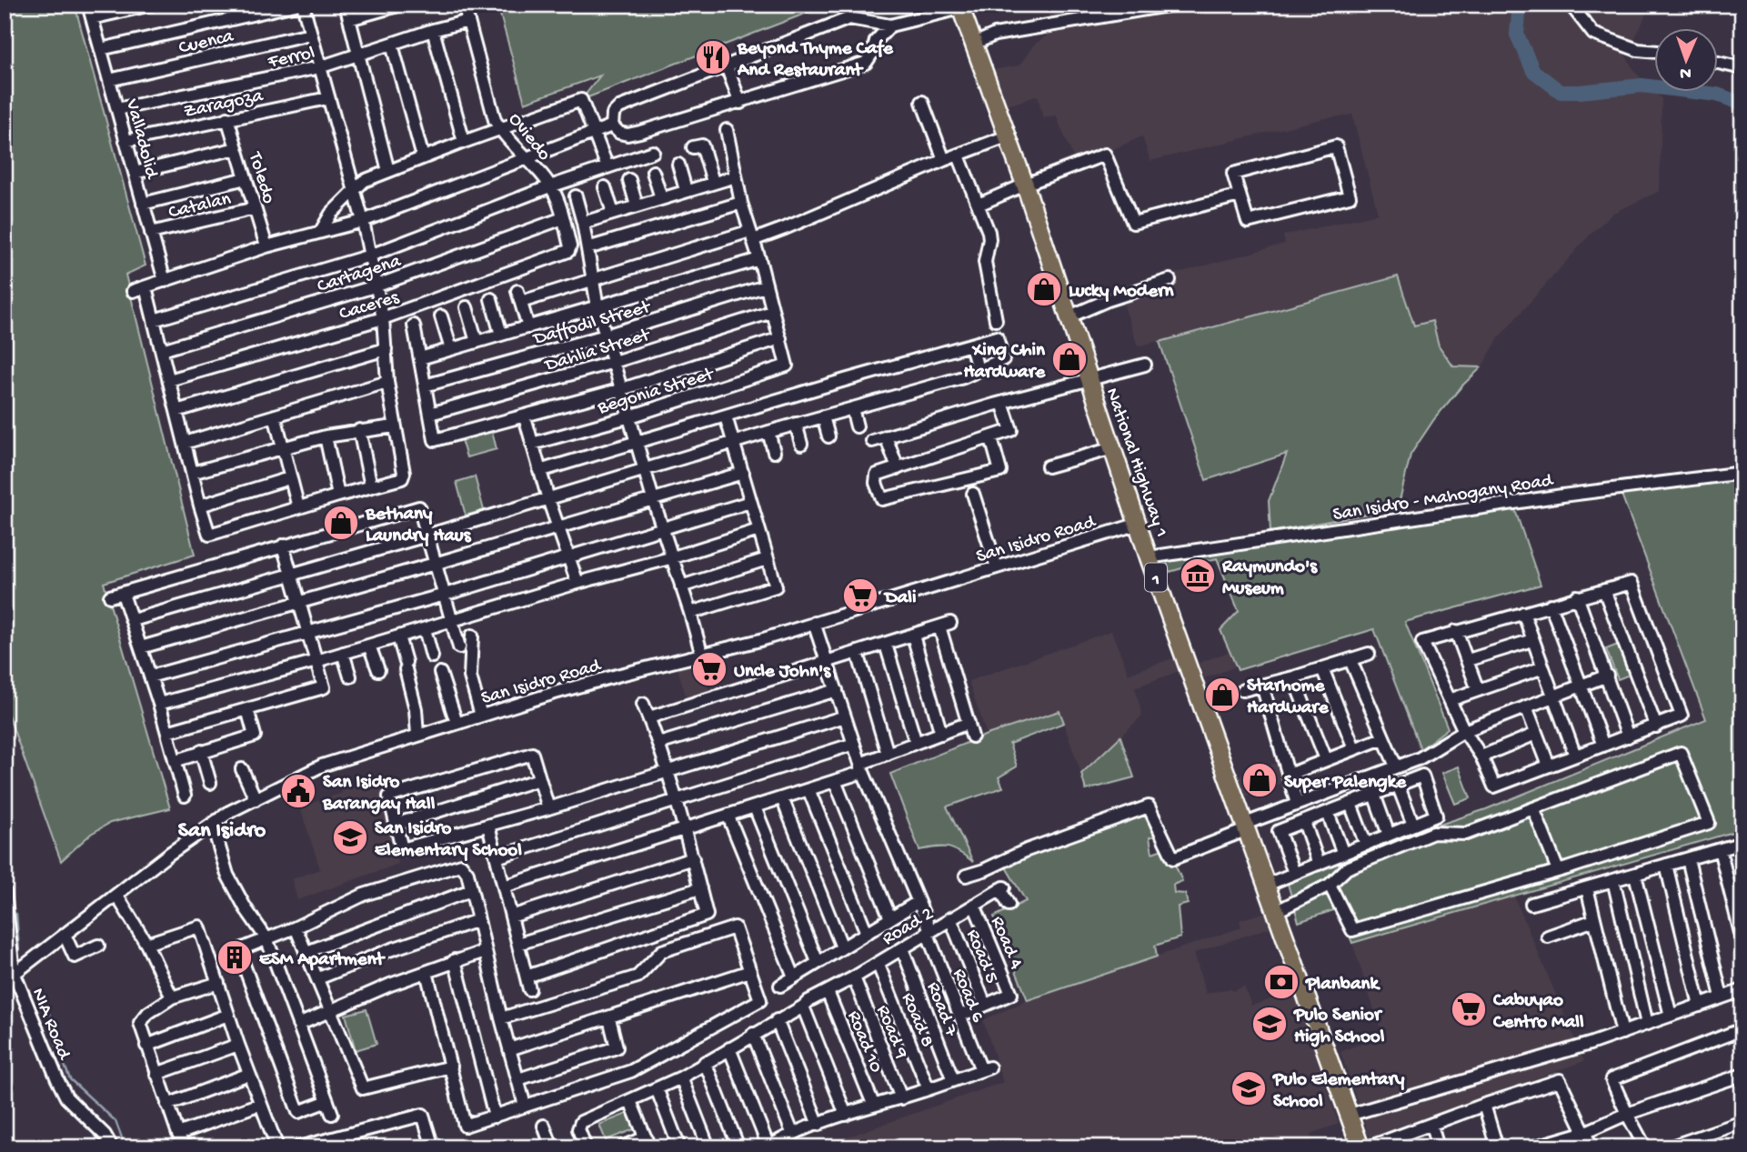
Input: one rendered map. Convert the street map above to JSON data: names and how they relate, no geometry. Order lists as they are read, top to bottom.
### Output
{
  "streets": {
    "highway": ["National Highway 1", "1"],
    "street": [
      "Cuenca",
      "Ferrol",
      "Zaragoza",
      "Oviedo",
      "Valladolid",
      "Toledo",
      "Catalan",
      "Cartagena",
      "Caceres",
      "Daffodil Street",
      "Dahlia Street",
      "Begonia Street",
      "San Isidro - Mahogany Road",
      "San Isidro Road",
      "Road 2",
      "Road 4",
      "Road 5",
      "Road 6",
      "Road 7",
      "Road 8",
      "NIA Road",
      "Road 9",
      "Road 10"
    ]
  },
  "crossings": [
    ["Cuenca", "Valladolid"],
    ["Ferrol", "Oviedo"],
    ["Ferrol", "Valladolid"],
    ["Zaragoza", "Valladolid"],
    ["Zaragoza", "Toledo"],
    ["Oviedo", "Cartagena"],
    ["Oviedo", "Caceres"],
    ["Valladolid", "Catalan"],
    ["Toledo", "Catalan"],
    ["National Highway 1", "San Isidro - Mahogany Road"],
    ["National Highway 1", "San Isidro Road"],
    ["San Isidro Road", "Road 6"],
    ["San Isidro Road", "NIA Road"],
    ["Road 2", "Road 4"],
    ["Road 2", "Road 5"],
    ["Road 2", "Road 6"],
    ["Road 2", "Road 7"],
    ["Road 2", "Road 8"],
    ["Road 2", "Road 9"],
    ["Road 2", "Road 10"],
    ["Road 4", "Road 5"],
    ["Road 6", "Road 7"]
  ],
  "districts": ["San Isidro"],
  "places": {
    "restaurant": ["Beyond Thyme Cafe And Restaurant"],
    "shop": [
      "Lucky Modern",
      "Xing Chin Hardware",
      "Bethany Laundry Haus",
      "Starhome Hardware",
      "Super Palengke"
    ],
    "museum": ["Raymundo's Museum"],
    "supermarket": ["Dali", "Uncle John's", "Cabuyao Centro Mall"],
    "public building": ["San Isidro Barangay Hall"],
    "school or university": ["San Isidro Elementary School", "Pulo Senior High School", "Pulo Elementary School"],
    "building": ["ESM Apartment"],
    "bank": ["Planbank"]
  },
  "north": "bottom"
}
